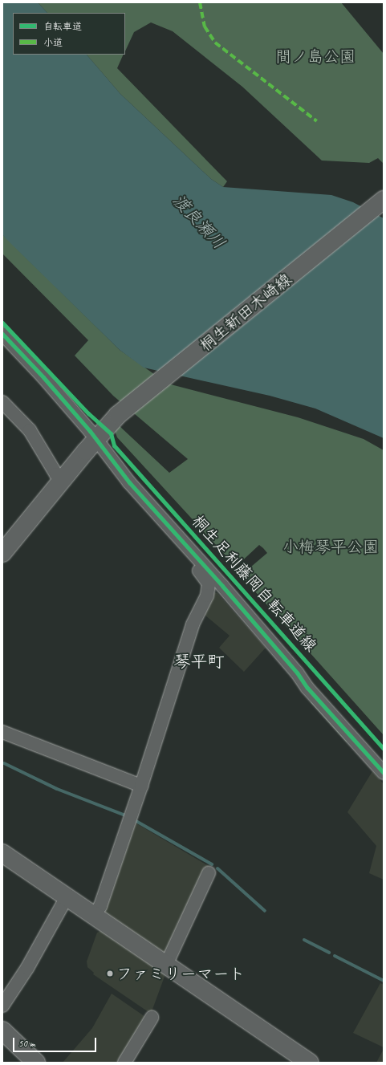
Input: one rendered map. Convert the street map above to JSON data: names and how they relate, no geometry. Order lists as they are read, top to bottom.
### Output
{
  "streets": {
    "main road": ["桐生新田木崎線"],
    "cycle path": ["桐生足利藤岡自転車道線"]
  },
  "districts": ["琴平町"],
  "water": ["渡良瀬川"],
  "parks": ["間ノ島公園", "小梅琴平公園"],
  "places": ["ファミリーマート"],
  "legend": ["自転車道", "小道"],
  "scale_bar": "50 m"
}
